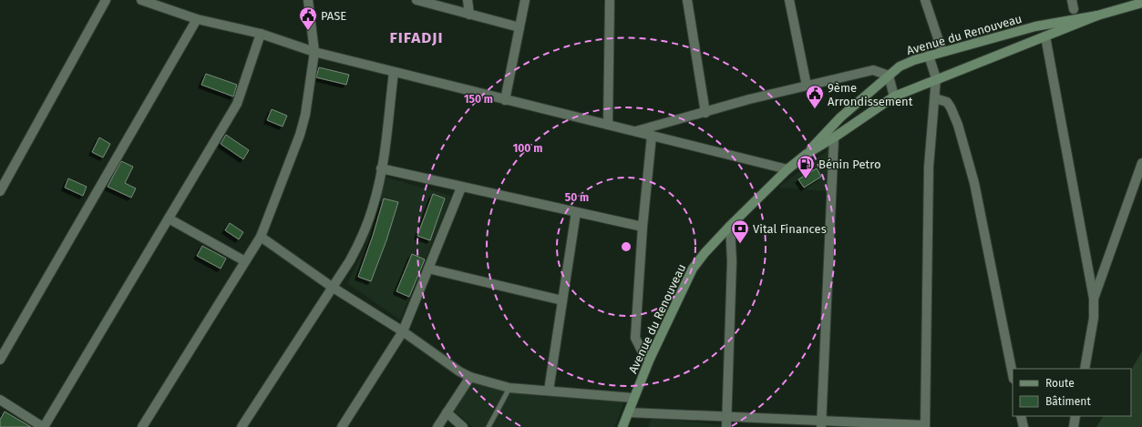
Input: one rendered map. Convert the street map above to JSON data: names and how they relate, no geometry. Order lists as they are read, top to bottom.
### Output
{
  "streets": {
    "main road": ["Avenue du Renouveau"]
  },
  "districts": ["FIFADJI"],
  "places": {
    "public building": ["PASE", "9ème Arrondissement"],
    "fuel station": ["Bénin Petro"],
    "bank": ["Vital Finances"]
  },
  "legend": ["Route", "Bâtiment"],
  "rings": ["150 m", "100 m", "50 m"]
}
